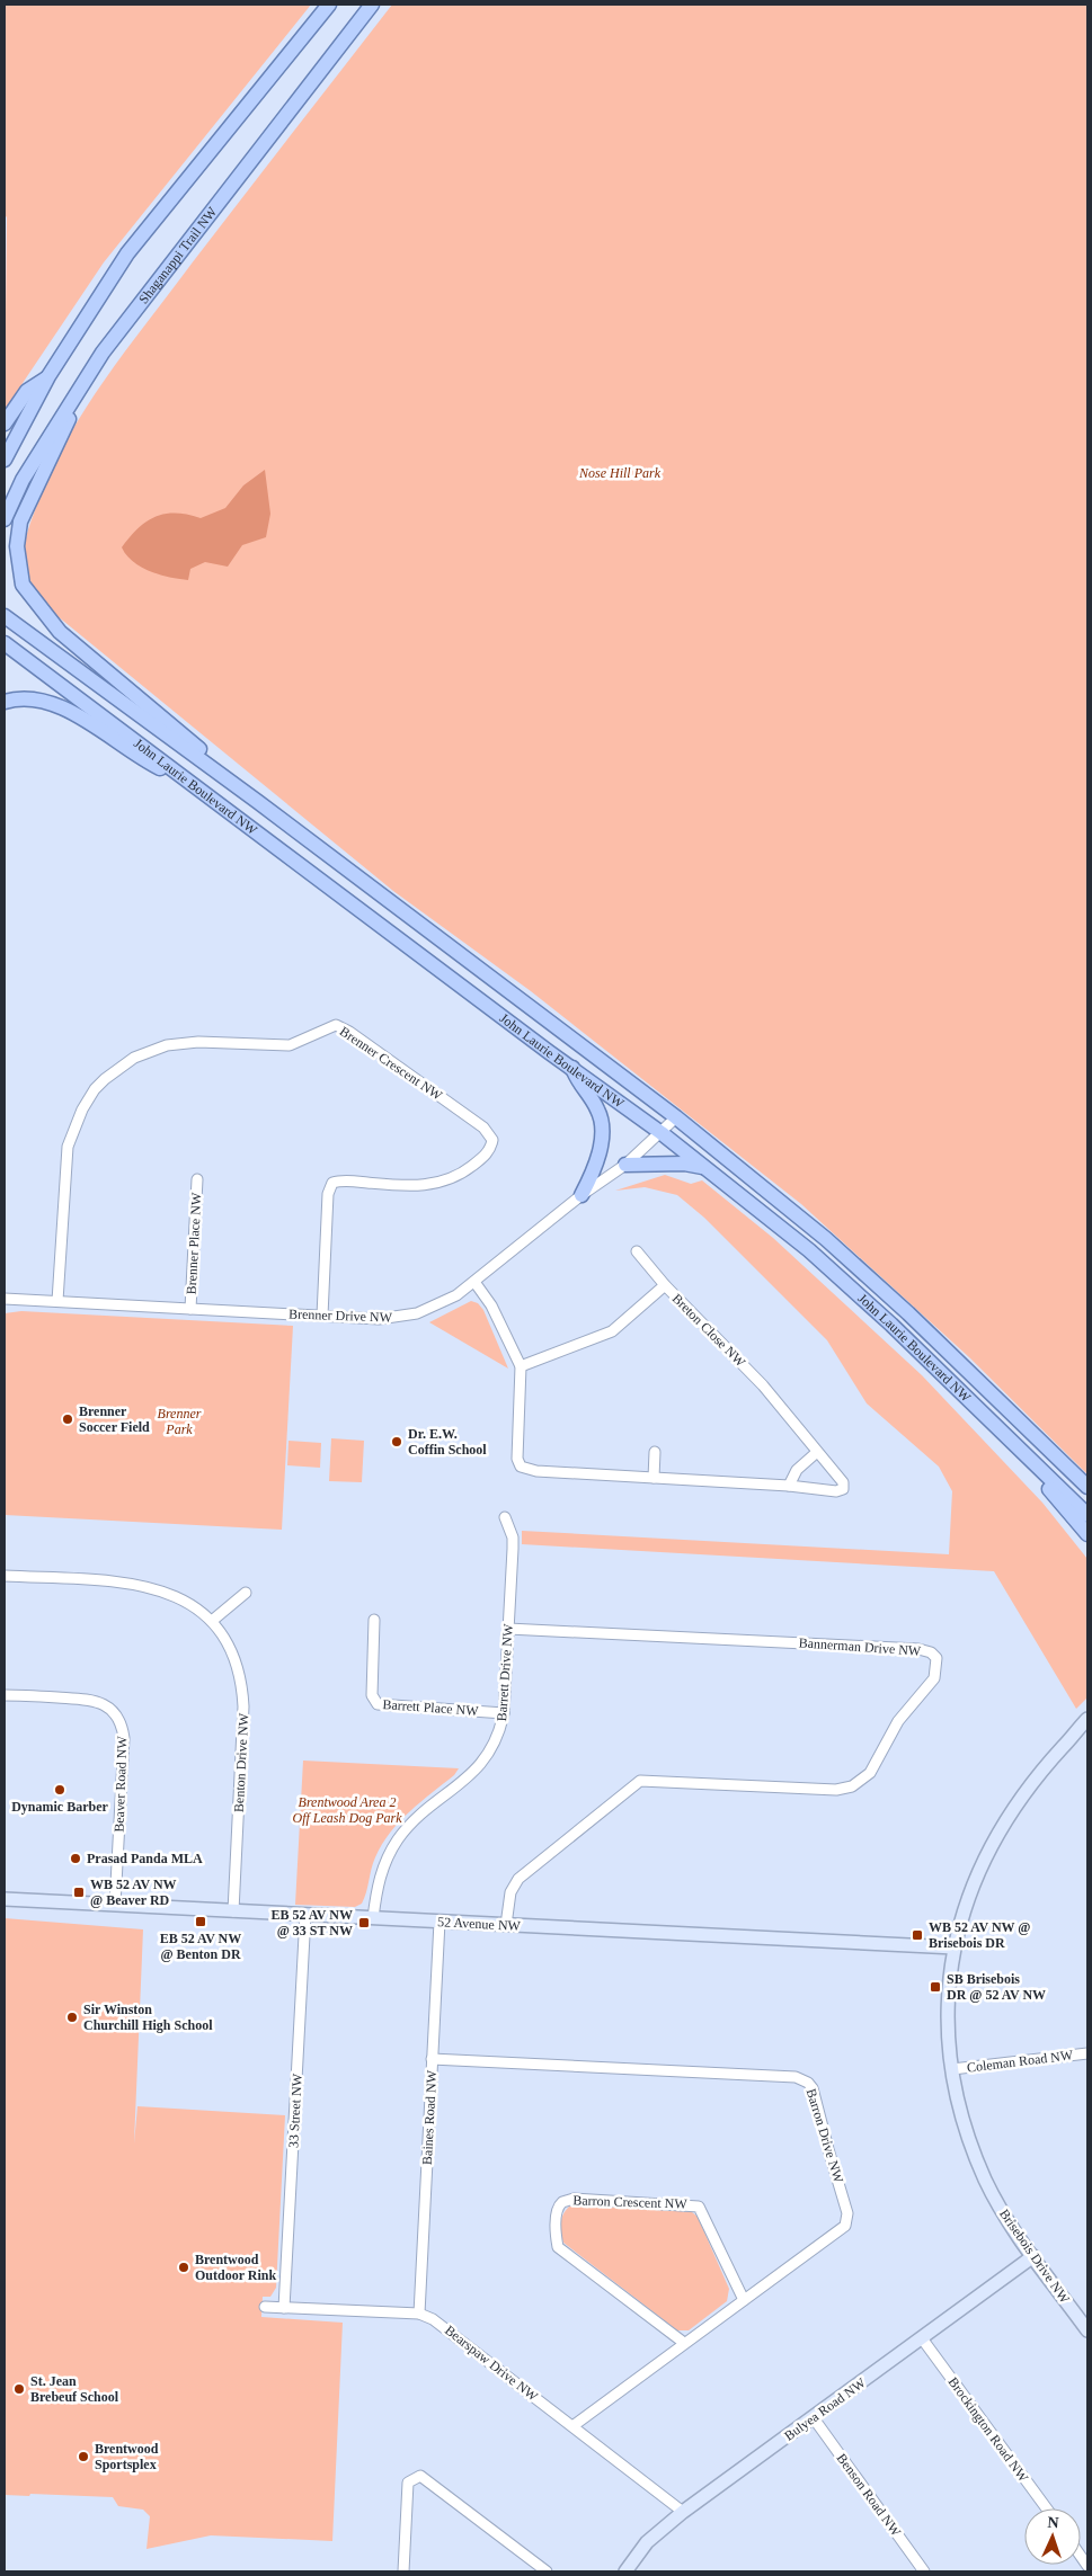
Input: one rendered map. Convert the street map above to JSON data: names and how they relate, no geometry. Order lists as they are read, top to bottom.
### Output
{
  "streets": {
    "main road": ["Shaganappi Trail NW", "John Laurie Boulevard NW"],
    "street": [
      "Brenner Crescent NW",
      "Brenner Place NW",
      "Brenner Drive NW",
      "Breton Close NW",
      "Bannerman Drive NW",
      "Barrett Drive NW",
      "Barrett Place NW",
      "Benton Drive NW",
      "Beaver Road NW",
      "52 Avenue NW",
      "Coleman Road NW",
      "33 Street NW",
      "Baines Road NW",
      "Barron Drive NW",
      "Barron Crescent NW",
      "Brisebois Drive NW",
      "Bearspaw Drive NW",
      "Bulyea Road NW",
      "Brockington Road NW",
      "Benson Road NW"
    ]
  },
  "crossings": [
    ["John Laurie Boulevard NW", "Brenner Drive NW"],
    ["Brenner Crescent NW", "Brenner Drive NW"],
    ["Brenner Place NW", "Brenner Drive NW"],
    ["Brenner Drive NW", "Breton Close NW"],
    ["Bannerman Drive NW", "Barrett Drive NW"],
    ["Bannerman Drive NW", "52 Avenue NW"],
    ["Barrett Drive NW", "Barrett Place NW"],
    ["Barrett Drive NW", "52 Avenue NW"],
    ["Benton Drive NW", "52 Avenue NW"],
    ["Beaver Road NW", "52 Avenue NW"],
    ["52 Avenue NW", "33 Street NW"],
    ["52 Avenue NW", "Baines Road NW"],
    ["52 Avenue NW", "Brisebois Drive NW"],
    ["Coleman Road NW", "Brisebois Drive NW"],
    ["33 Street NW", "Bearspaw Drive NW"],
    ["Baines Road NW", "Barron Drive NW"],
    ["Baines Road NW", "Bearspaw Drive NW"],
    ["Barron Drive NW", "Barron Crescent NW"],
    ["Barron Drive NW", "Bearspaw Drive NW"],
    ["Brisebois Drive NW", "Bulyea Road NW"],
    ["Bearspaw Drive NW", "Bulyea Road NW"],
    ["Bulyea Road NW", "Brockington Road NW"],
    ["Bulyea Road NW", "Benson Road NW"]
  ],
  "parks": ["Nose Hill Park", "Brenner Park", "Brentwood Area 2 Off Leash Dog Park"],
  "places": {
    "other": [
      "Brenner Soccer Field",
      "Dr. E.W. Coffin School",
      "Dynamic Barber",
      "Prasad Panda MLA",
      "Sir Winston Churchill High School",
      "Brentwood Outdoor Rink",
      "St. Jean Brebeuf School",
      "Brentwood Sportsplex"
    ],
    "transit": [
      "WB 52 AV NW @ Beaver RD",
      "EB 52 AV NW @ Benton DR",
      "EB 52 AV NW @ 33 ST NW",
      "WB 52 AV NW @ Brisebois DR",
      "SB Brisebois DR @ 52 AV NW"
    ]
  },
  "north": "top"
}
